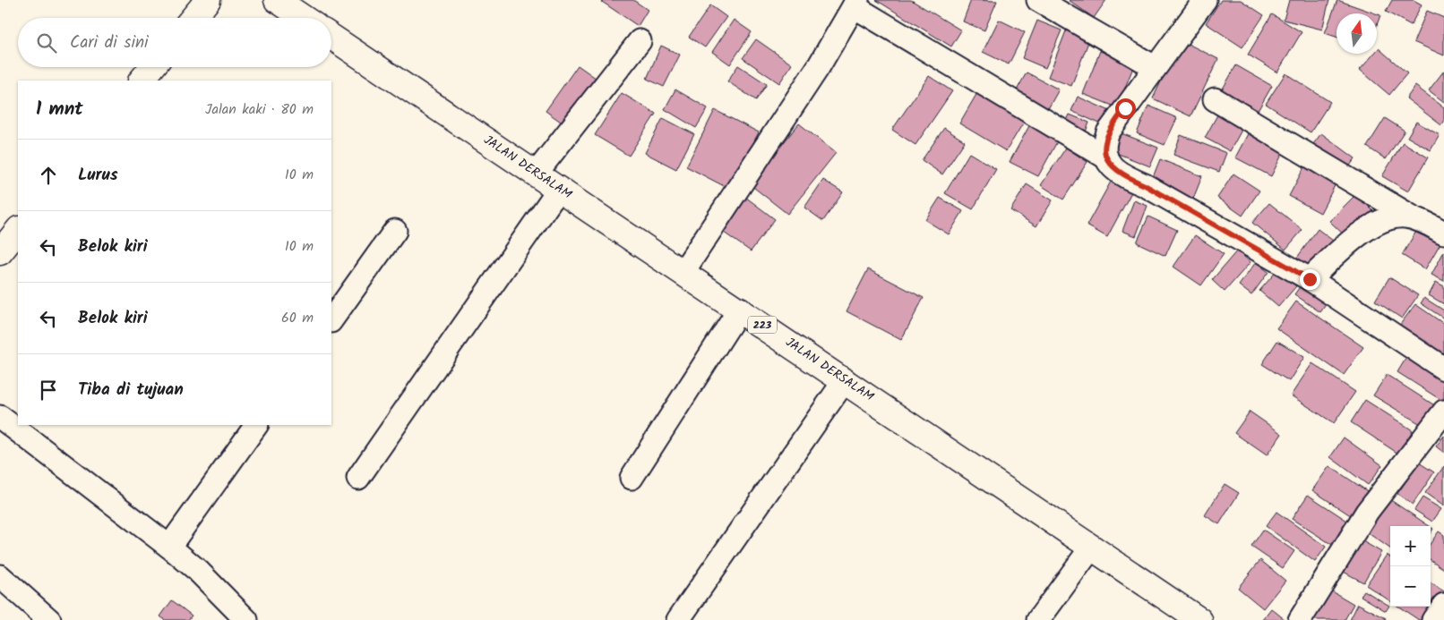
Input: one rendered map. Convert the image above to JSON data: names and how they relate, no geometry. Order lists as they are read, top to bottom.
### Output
{
  "streets": {
    "main road": ["JALAN DERSALAM", "223"]
  },
  "north": "top",
  "page": {
    "search": "Cari di sini",
    "heading": ["1 mnt", "Jalan kaki · 80 m"],
    "list": [
      ["Lurus", "10 m"],
      ["Belok kiri", "10 m"],
      ["Belok kiri", "60 m"],
      "Tiba di tujuan"
    ],
    "map_buttons": ["+", "−"]
  }
}
